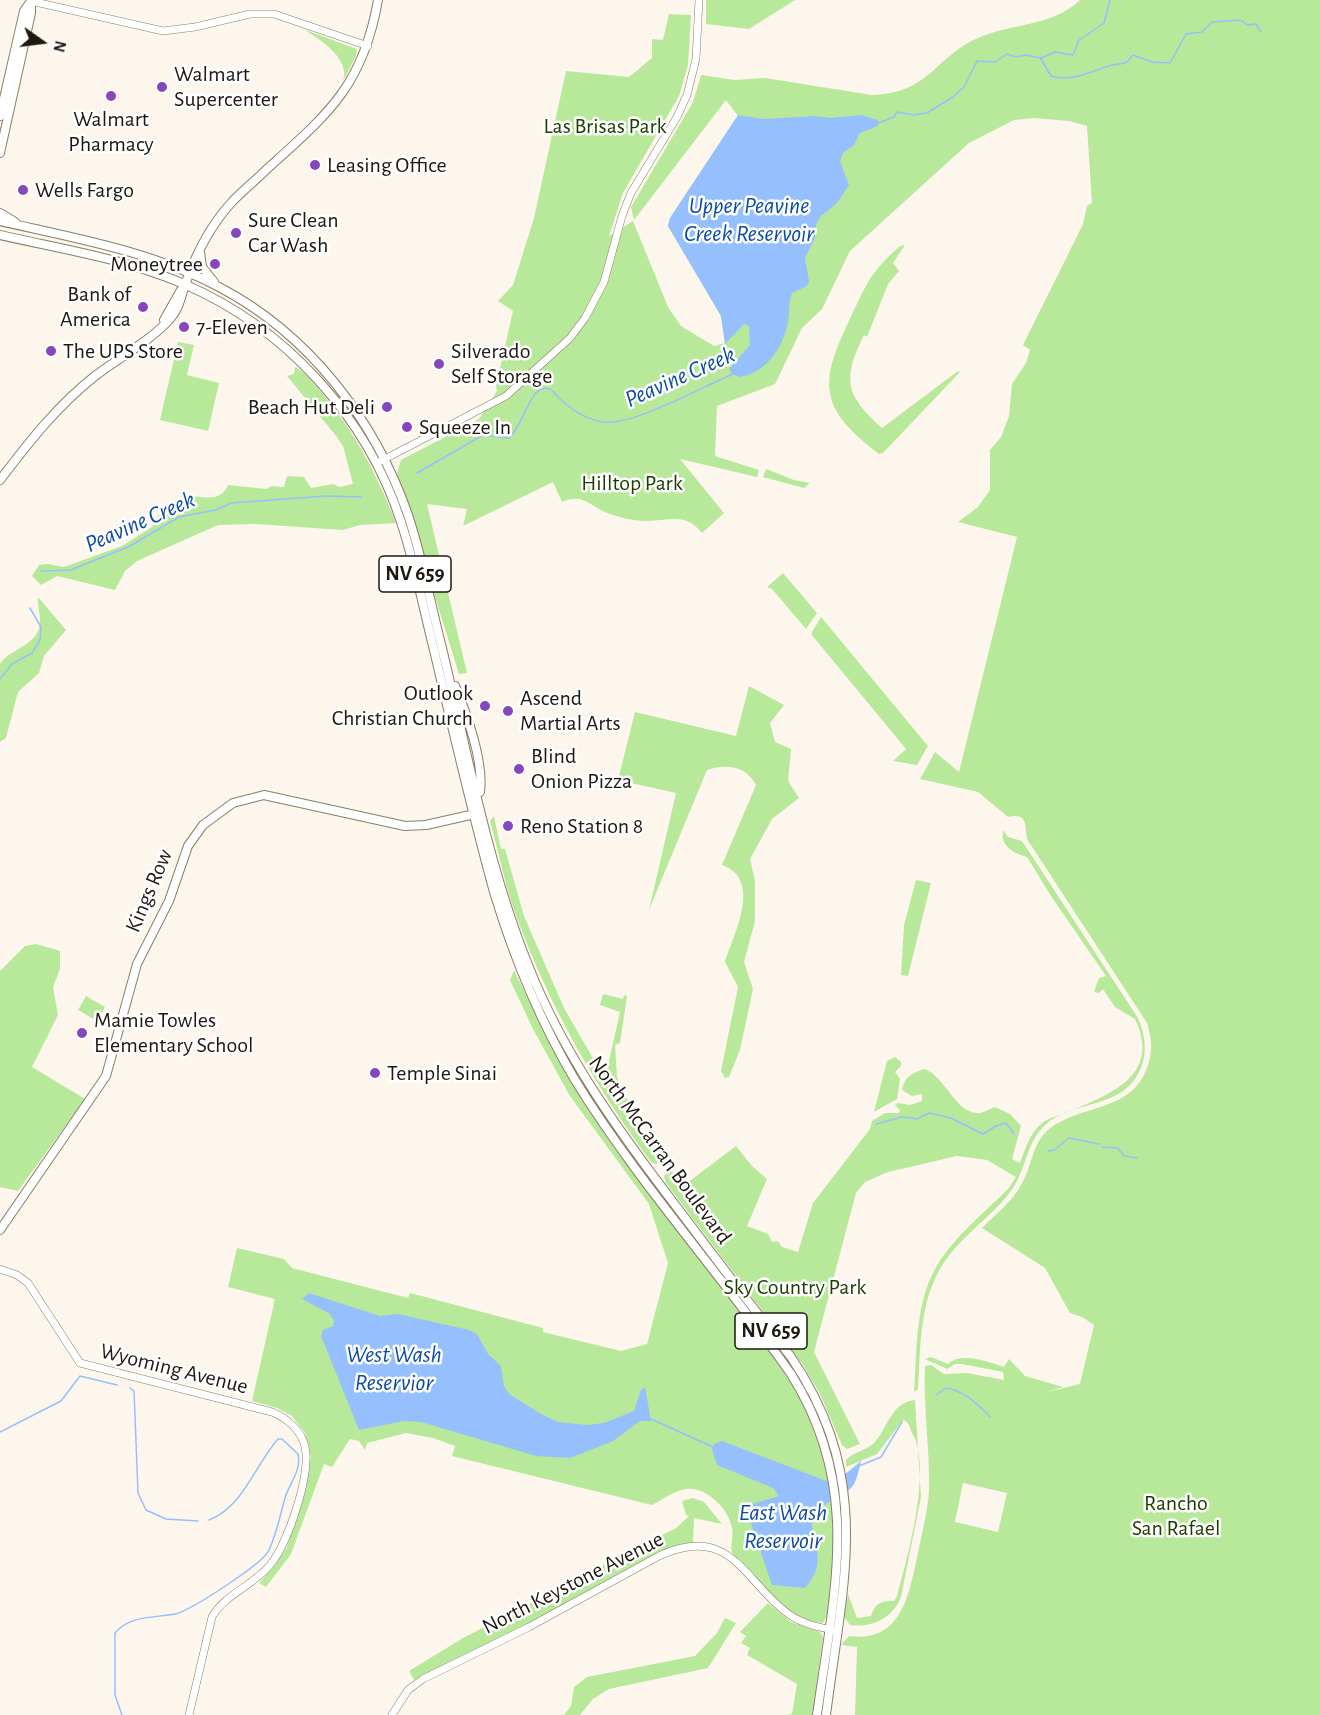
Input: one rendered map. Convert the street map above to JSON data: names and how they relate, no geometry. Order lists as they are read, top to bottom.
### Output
{
  "streets": {
    "main road": ["NV 659", "Kings Row", "North McCarran Boulevard"],
    "street": ["Wyoming Avenue", "North Keystone Avenue"]
  },
  "crossings": [
    ["NV 659", "North McCarran Boulevard"],
    ["Kings Row", "North McCarran Boulevard"],
    ["North McCarran Boulevard", "North Keystone Avenue"]
  ],
  "water": [
    "Upper Peavine Creek Reservoir",
    "Peavine Creek",
    "West Wash Reservior",
    "East Wash Reservoir"
  ],
  "parks": [
    "Las Brisas Park",
    "Hilltop Park",
    "Sky Country Park",
    "Rancho San Rafael"
  ],
  "places": [
    "Walmart Supercenter",
    "Walmart Pharmacy",
    "Leasing Office",
    "Wells Fargo",
    "Sure Clean Car Wash",
    "Moneytree",
    "Bank of America",
    "7-Eleven",
    "The UPS Store",
    "Silverado Self Storage",
    "Beach Hut Deli",
    "Squeeze In",
    "Outlook Christian Church",
    "Ascend Martial Arts",
    "Blind Onion Pizza",
    "Reno Station 8",
    "Mamie Towles Elementary School",
    "Temple Sinai"
  ],
  "north": "right"
}
